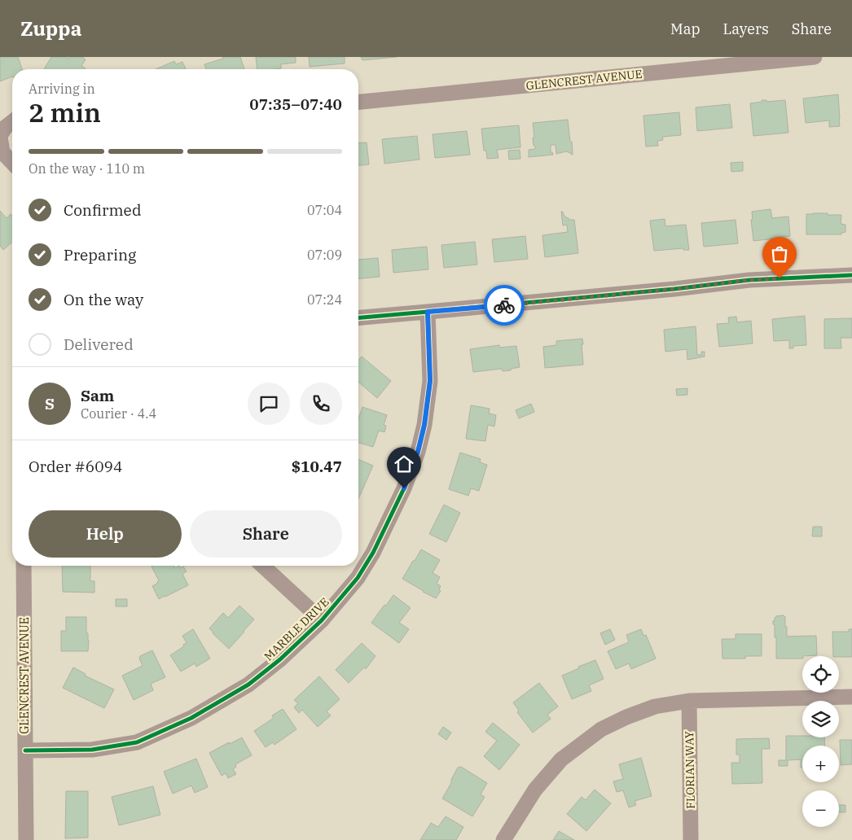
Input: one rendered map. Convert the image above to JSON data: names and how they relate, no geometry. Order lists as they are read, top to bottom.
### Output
{
  "streets": {
    "street": ["GLENCREST AVENUE", "MARBLE DRIVE", "FLORIAN WAY"]
  },
  "crossings": [
    ["GLENCREST AVENUE", "MARBLE DRIVE"]
  ],
  "page": {
    "header": "Zuppa",
    "nav": ["Map", "Layers", "Share"],
    "heading": ["2 min", "Arriving in", "07:35–07:40"],
    "panel": [
      "Sam",
      "Courier · 4.4",
      "Order #6094",
      "$10.47"
    ],
    "bar": "On the way · 110 m",
    "list": [
      ["Confirmed", "07:04"],
      ["Preparing", "07:09"],
      ["On the way", "07:24"],
      "Delivered"
    ],
    "round": "S",
    "buttons": ["Help", "Share"],
    "map_buttons": ["+", "−"]
  }
}
